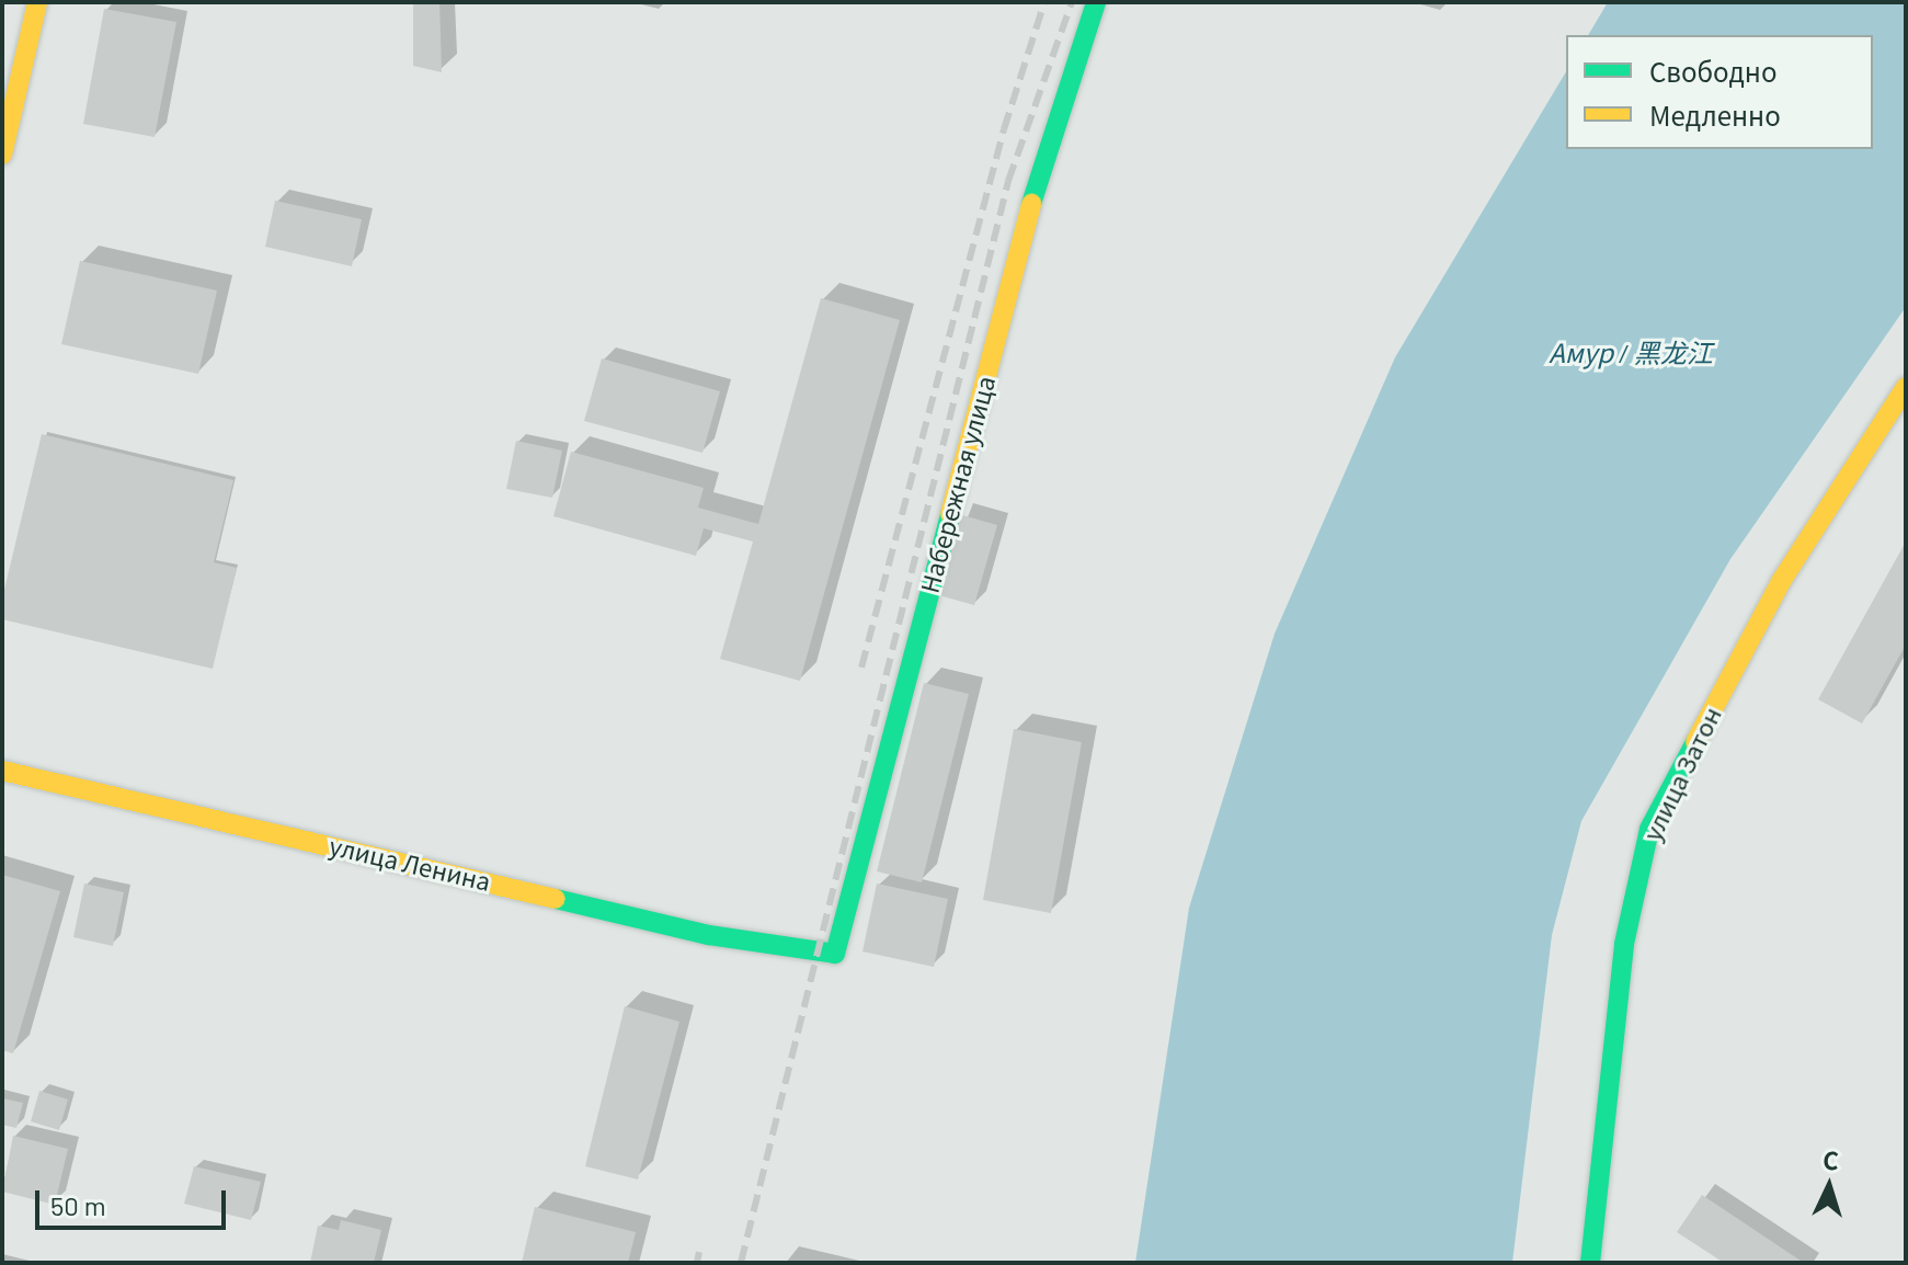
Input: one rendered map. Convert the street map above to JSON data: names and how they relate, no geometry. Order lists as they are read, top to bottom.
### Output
{
  "streets": {
    "street": ["Набережная улица", "улица Затон", "улица Ленина"]
  },
  "crossings": [
    ["Набережная улица", "улица Ленина"]
  ],
  "water": ["Амур / 黑龙江"],
  "legend": ["Свободно", "Медленно"],
  "scale_bar": "50 m",
  "north": "top"
}
